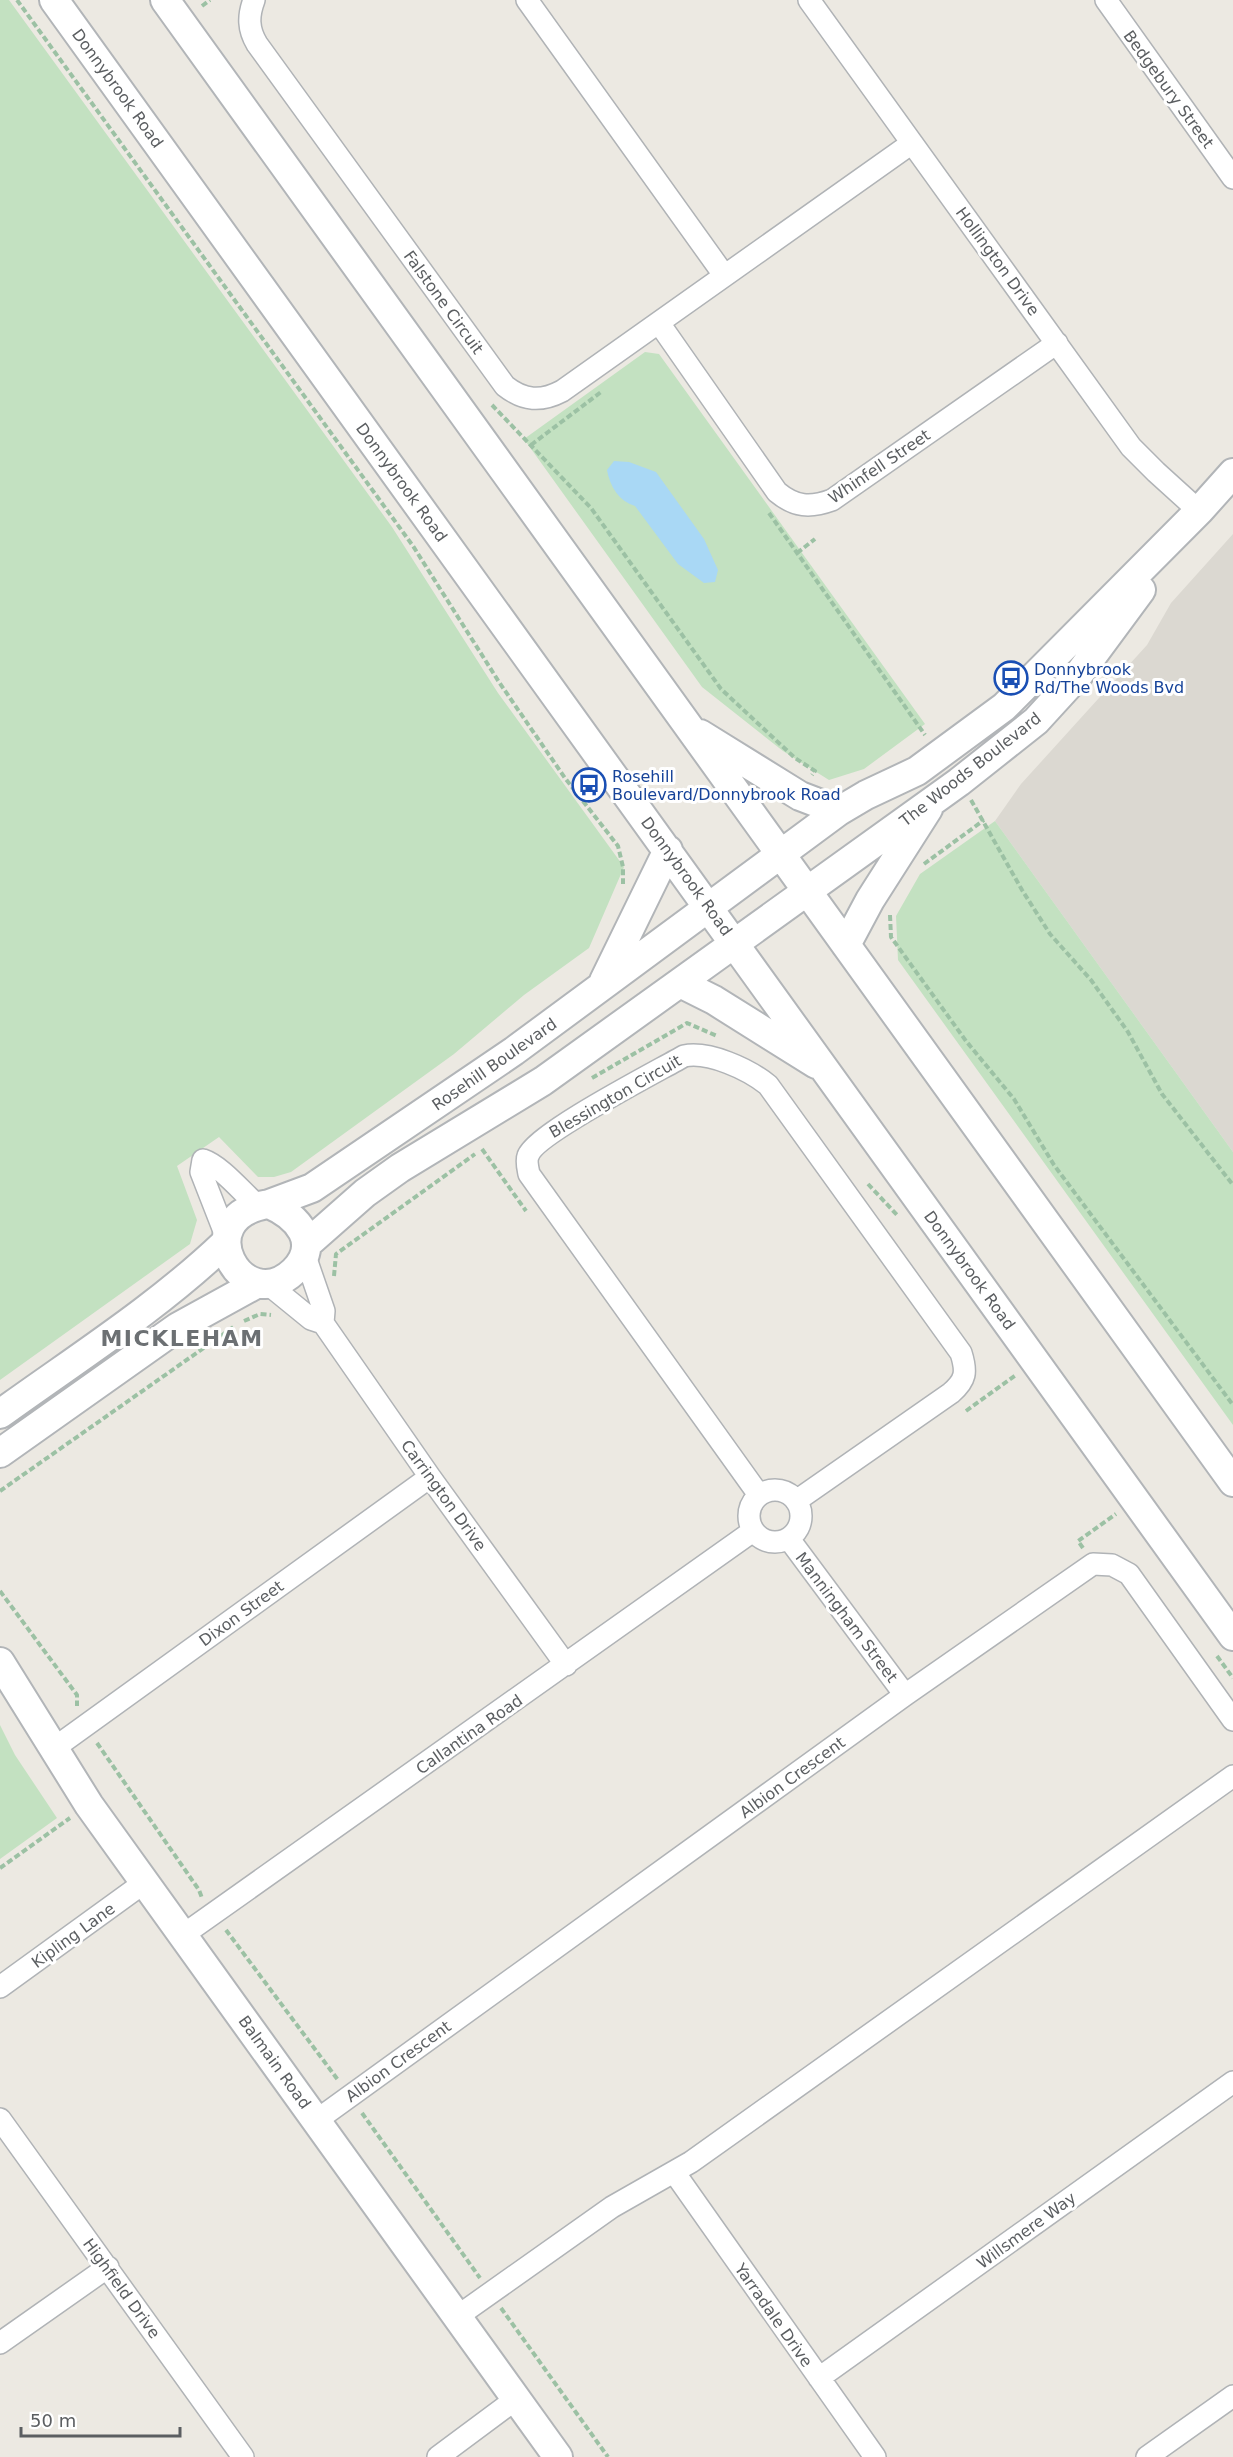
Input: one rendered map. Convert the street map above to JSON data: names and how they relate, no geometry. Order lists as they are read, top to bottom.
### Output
{
  "streets": {
    "main road": [
      "Donnybrook Road",
      "The Woods Boulevard",
      "Rosehill Boulevard",
      "Balmain Road"
    ],
    "street": [
      "Bedgebury Street",
      "Hollington Drive",
      "Falstone Circuit",
      "Whinfell Street",
      "Blessington Circuit",
      "Carrington Drive",
      "Dixon Street",
      "Manningham Street",
      "Callantina Road",
      "Albion Crescent",
      "Kipling Lane",
      "Willsmere Way",
      "Highfield Drive",
      "Yarradale Drive"
    ]
  },
  "crossings": [
    ["Donnybrook Road", "The Woods Boulevard"],
    ["Donnybrook Road", "Rosehill Boulevard"],
    ["Hollington Drive", "Falstone Circuit"],
    ["Hollington Drive", "Whinfell Street"],
    ["Hollington Drive", "The Woods Boulevard"],
    ["Falstone Circuit", "Whinfell Street"],
    ["The Woods Boulevard", "Rosehill Boulevard"],
    ["Rosehill Boulevard", "Carrington Drive"],
    ["Blessington Circuit", "Manningham Street"],
    ["Blessington Circuit", "Callantina Road"],
    ["Carrington Drive", "Dixon Street"],
    ["Carrington Drive", "Callantina Road"],
    ["Dixon Street", "Balmain Road"],
    ["Manningham Street", "Callantina Road"],
    ["Manningham Street", "Albion Crescent"],
    ["Callantina Road", "Balmain Road"],
    ["Albion Crescent", "Balmain Road"],
    ["Kipling Lane", "Balmain Road"],
    ["Willsmere Way", "Yarradale Drive"]
  ],
  "districts": ["MICKLEHAM"],
  "places": {
    "bus stop": ["Donnybrook Rd/The Woods Bvd", "Rosehill Boulevard/Donnybrook Road"]
  },
  "scale_bar": "50 m"
}
